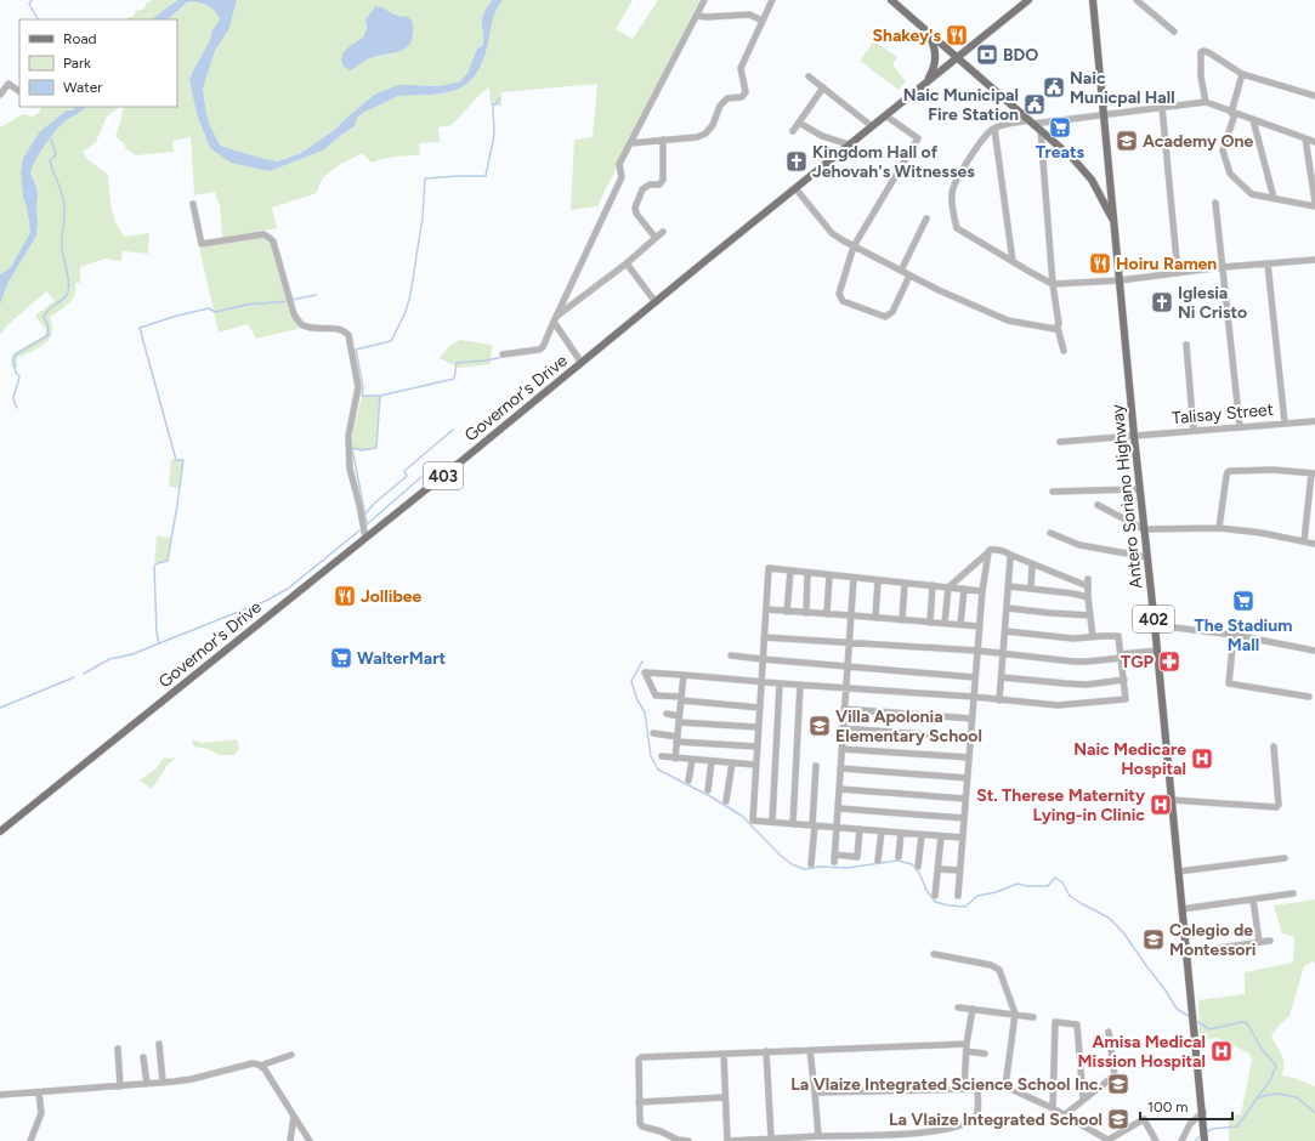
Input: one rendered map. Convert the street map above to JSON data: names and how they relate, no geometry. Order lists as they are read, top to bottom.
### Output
{
  "streets": {
    "main road": [
      "Governor's Drive",
      "403",
      "Antero Soriano Highway",
      "402"
    ],
    "street": ["Talisay Street"]
  },
  "crossings": [
    ["Governor's Drive", "403"],
    ["Governor's Drive", "Antero Soriano Highway"],
    ["Talisay Street", "Antero Soriano Highway"],
    ["403", "Antero Soriano Highway"],
    ["Antero Soriano Highway", "402"]
  ],
  "places": {
    "restaurant": ["Shakey's", "Hoiru Ramen", "Jollibee"],
    "bank": ["BDO"],
    "public building": ["Naic Municpal Hall", "Naic Municipal Fire Station"],
    "supermarket": ["Treats", "The Stadium Mall", "WalterMart"],
    "school or university": [
      "Academy One",
      "Villa Apolonia Elementary School",
      "Colegio de Montessori",
      "La Vlaize Integrated Science School Inc.",
      "La Vlaize Integrated School"
    ],
    "church": ["Kingdom Hall of Jehovah's Witnesses", "Iglesia Ni Cristo"],
    "pharmacy": ["TGP"],
    "hospital": ["Naic Medicare Hospital", "St. Therese Maternity Lying-in Clinic", "Amisa Medical Mission Hospital"]
  },
  "legend": ["Road", "Park", "Water"],
  "scale_bar": "100 m"
}
